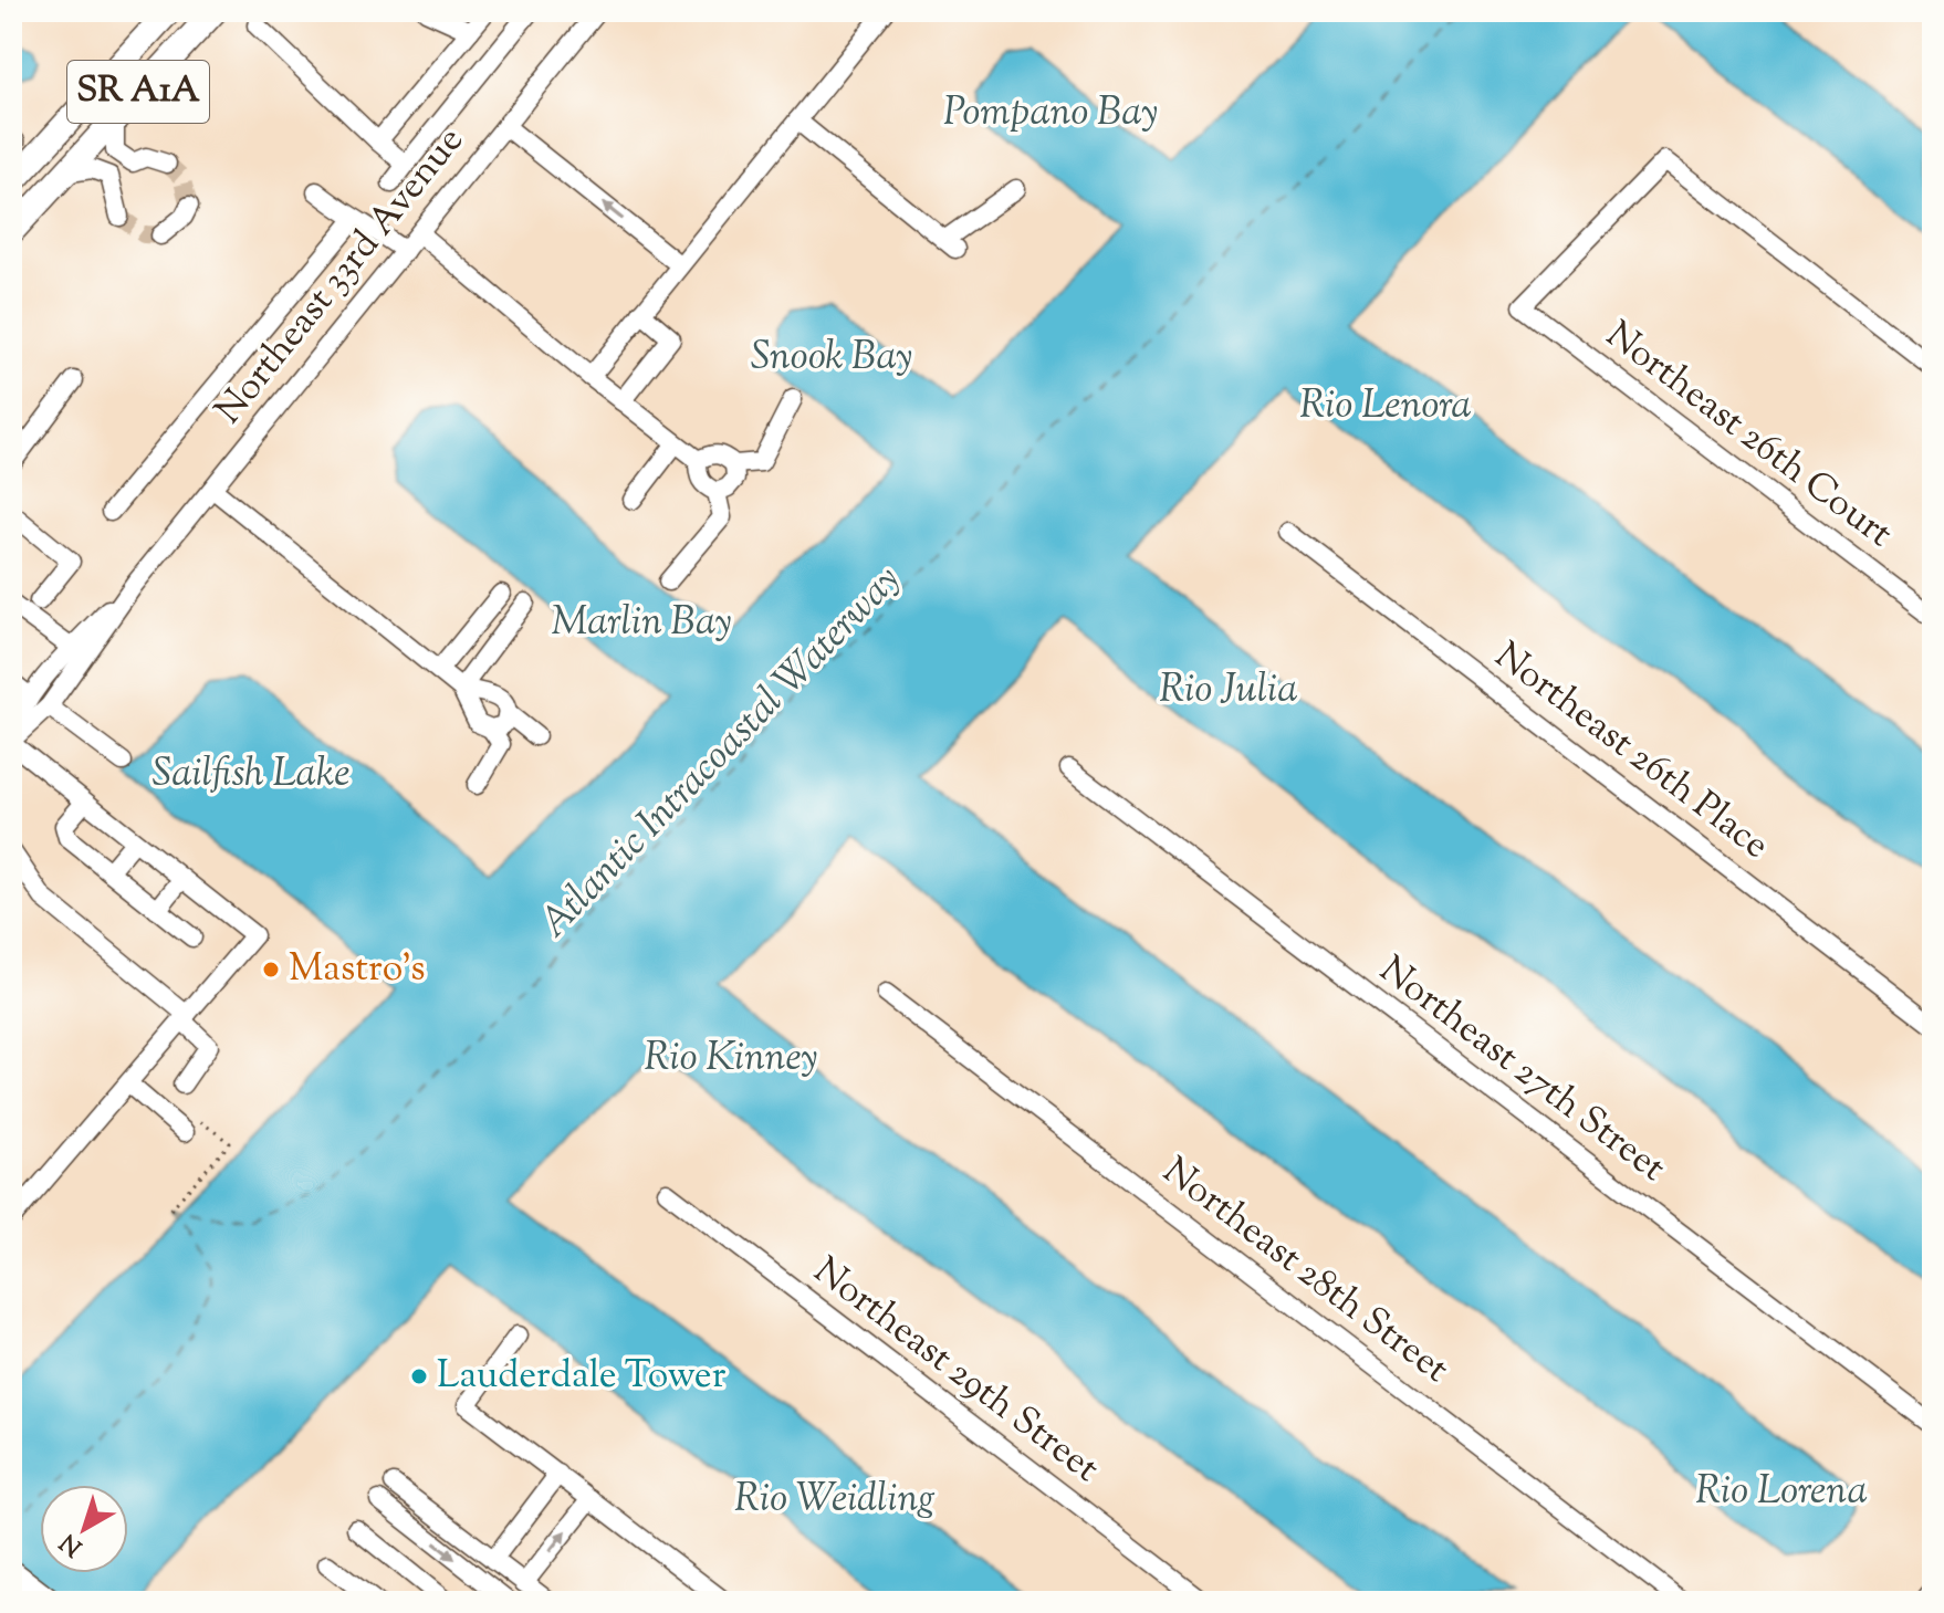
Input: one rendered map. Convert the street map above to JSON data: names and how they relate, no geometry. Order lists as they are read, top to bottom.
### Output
{
  "streets": {
    "main road": ["SR A1A"],
    "street": [
      "Northeast 33rd Avenue",
      "Northeast 26th Court",
      "Northeast 26th Place",
      "Northeast 27th Street",
      "Northeast 28th Street",
      "Northeast 29th Street"
    ]
  },
  "water": [
    "Pompano Bay",
    "Snook Bay",
    "Rio Lenora",
    "Marlin Bay",
    "Rio Julia",
    "Atlantic Intracoastal Waterway",
    "Sailfish Lake",
    "Rio Kinney",
    "Rio Lorena",
    "Rio Weidling"
  ],
  "places": ["Mastro's", "Lauderdale Tower"],
  "north": "bottom left"
}
